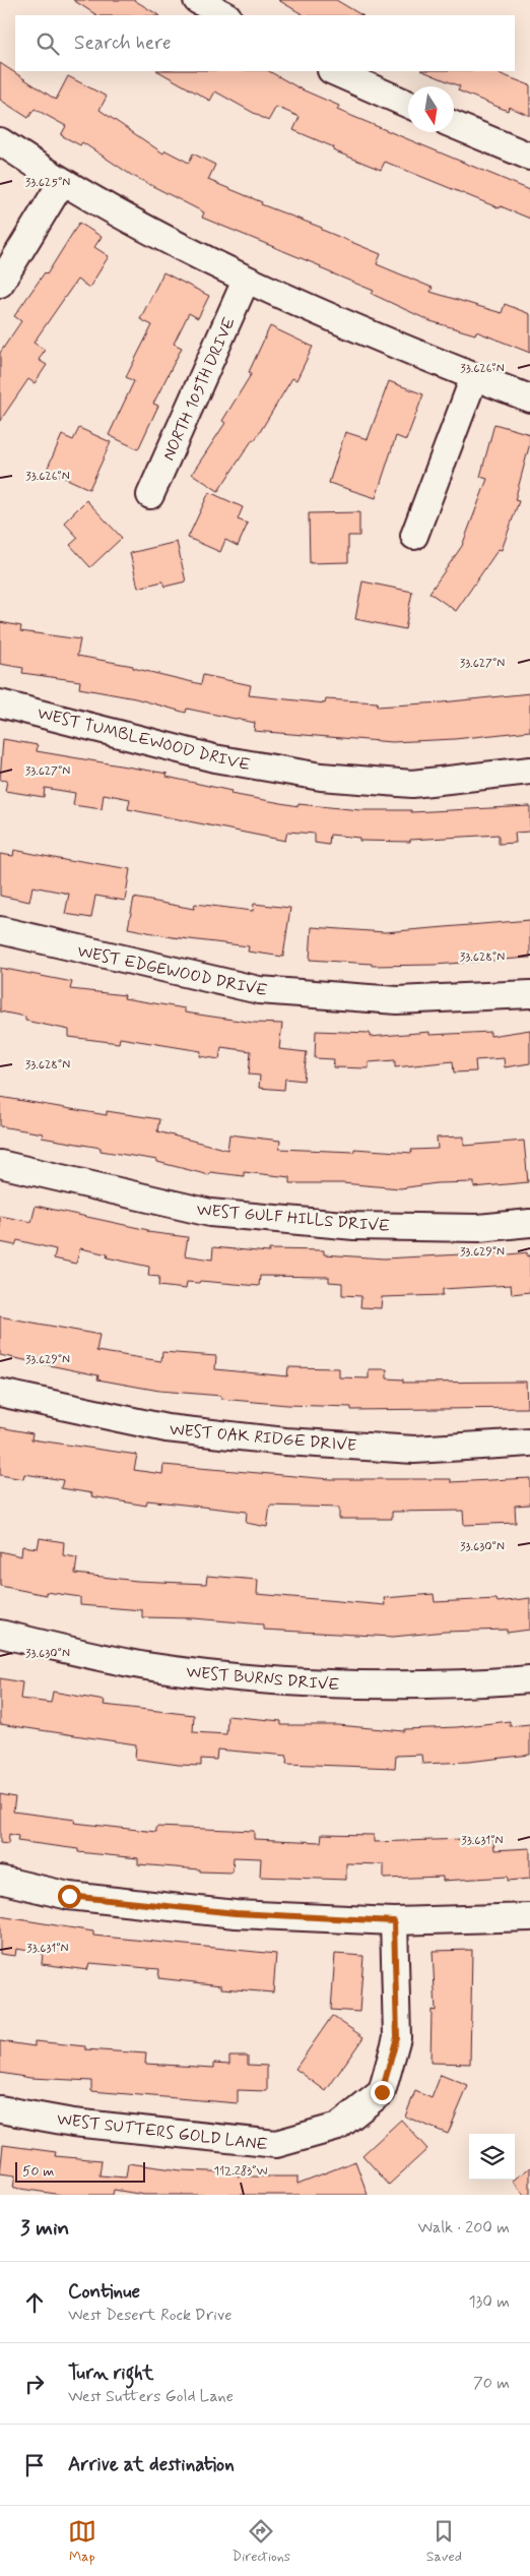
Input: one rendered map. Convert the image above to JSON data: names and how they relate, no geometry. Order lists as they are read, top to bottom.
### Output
{
  "streets": {
    "street": [
      "NORTH 105TH DRIVE",
      "WEST TUMBLEWOOD DRIVE",
      "WEST EDGEWOOD DRIVE",
      "WEST GULF HILLS DRIVE",
      "WEST OAK RIDGE DRIVE",
      "WEST BURNS DRIVE",
      "WEST SUTTERS GOLD LANE"
    ]
  },
  "scale_bar": "50 m",
  "north": "bottom",
  "page": {
    "search": "Search here",
    "scale": "50 m",
    "heading": ["3 min", "Walk · 200 m"],
    "list": [
      ["Continue", "West Desert Rock Drive", "130 m"],
      ["Turn right", "West Sutters Gold Lane", "70 m"],
      "Arrive at destination"
    ],
    "nav": ["Map", "Directions", "Saved"]
  },
  "coordinates": [
    "33.625°N",
    "33.626°N",
    "33.627°N",
    "33.628°N",
    "33.629°N",
    "33.630°N",
    "33.631°N",
    "112.283°W"
  ]
}
